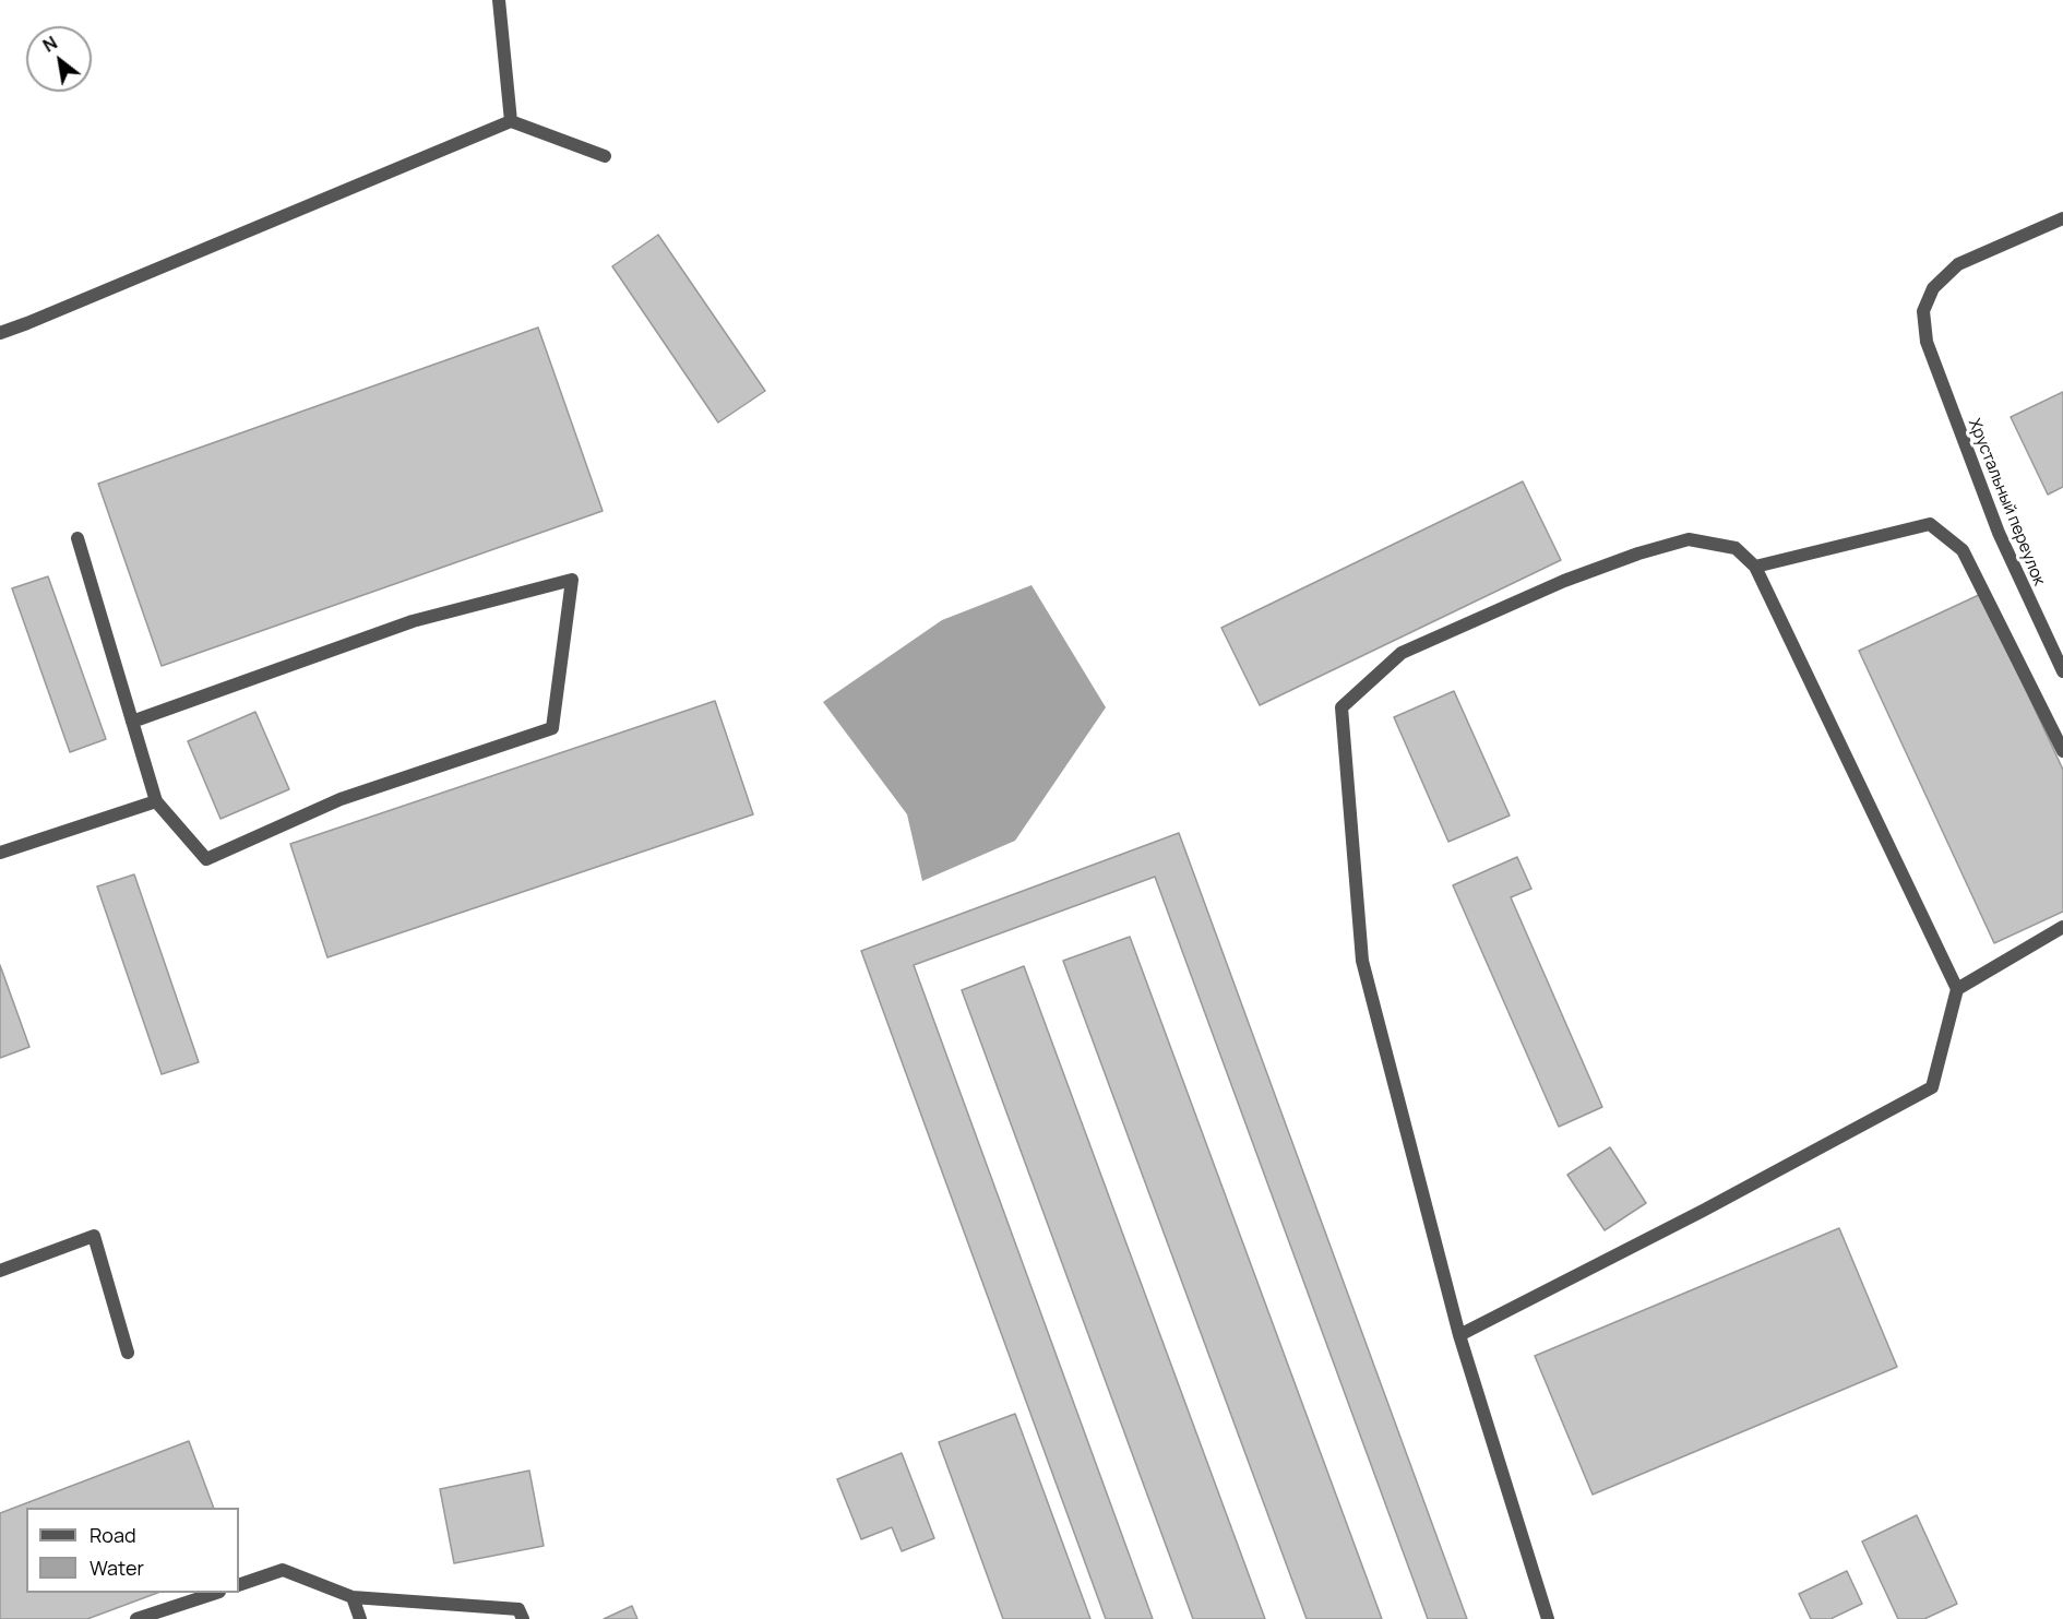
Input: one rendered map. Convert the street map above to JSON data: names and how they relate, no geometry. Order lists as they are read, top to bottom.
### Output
{
  "streets": {
    "street": ["Хрустальный переулок"]
  },
  "legend": ["Road", "Water"],
  "north": "top left"
}
